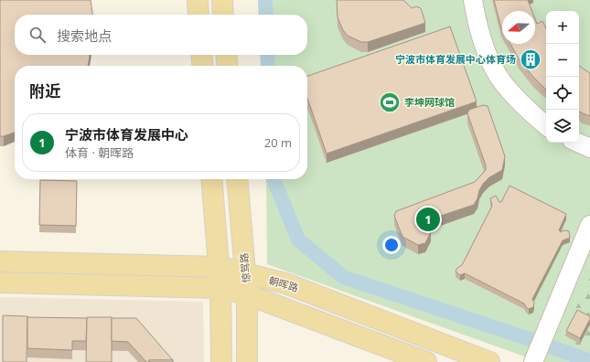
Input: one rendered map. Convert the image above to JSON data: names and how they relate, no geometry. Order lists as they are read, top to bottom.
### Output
{
  "streets": {
    "main road": ["惊驾路", "朝晖路"]
  },
  "crossings": [
    ["惊驾路", "朝晖路"]
  ],
  "places": {
    "building": ["宁波市体育发展中心体育场"],
    "sports": ["李坤网球馆"]
  },
  "north": "left",
  "page": {
    "map_buttons": ["+", "−"],
    "search": "搜索地点",
    "heading": "附近",
    "list": [
      {
        "mark": "1",
        "name": "宁波市体育发展中心",
        "note": "体育 · 朝晖路",
        "value": "20 m"
      }
    ],
    "pins": "1"
  }
}
